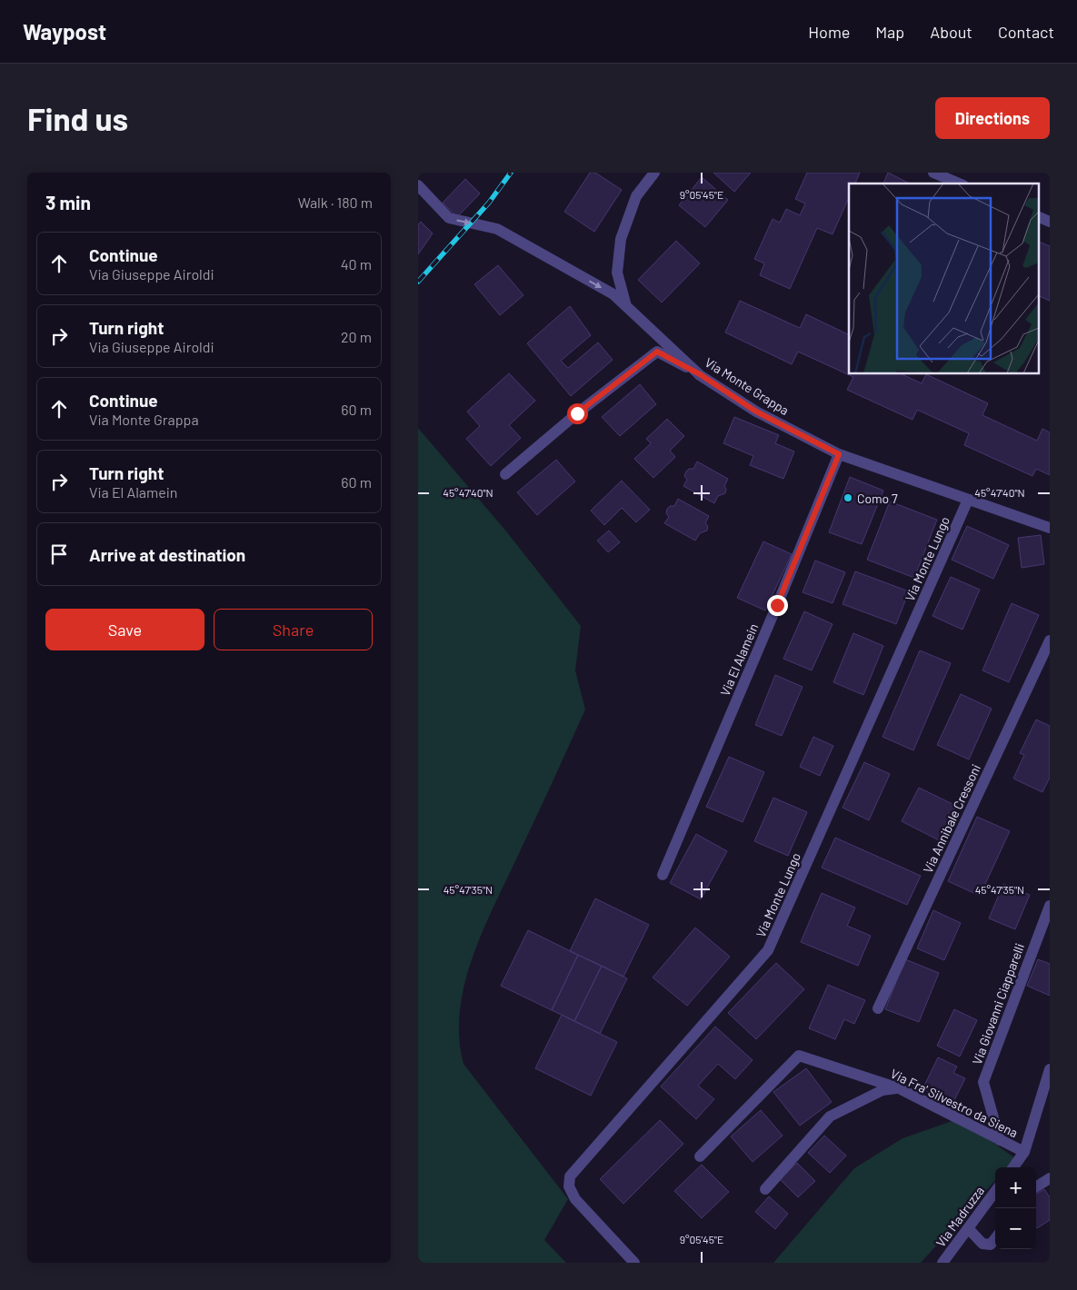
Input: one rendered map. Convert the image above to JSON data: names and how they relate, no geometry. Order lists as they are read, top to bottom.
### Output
{
  "streets": {
    "street": [
      "Via Monte Grappa",
      "Via Monte Lungo",
      "Via El Alamein",
      "Via Annibale Cressoni",
      "Via Giovanni Ciapparelli",
      "Via Fra' Silvestro da Siena",
      "Via Madruzza"
    ]
  },
  "crossings": [
    ["Via Monte Grappa", "Via Monte Lungo"],
    ["Via Monte Grappa", "Via El Alamein"],
    ["Via Giovanni Ciapparelli", "Via Fra' Silvestro da Siena"]
  ],
  "places": ["Como 7"],
  "page": {
    "header": "Waypost",
    "nav": [
      "Home",
      "Map",
      "About",
      "Contact"
    ],
    "buttons": [
      "Directions",
      ["Save", "Share"]
    ],
    "title": "Find us",
    "heading": ["3 min", "Walk · 180 m"],
    "list": [
      ["Continue", "Via Giuseppe Airoldi", "40 m"],
      ["Turn right", "Via Giuseppe Airoldi", "20 m"],
      ["Continue", "Via Monte Grappa", "60 m"],
      ["Turn right", "Via El Alamein", "60 m"],
      "Arrive at destination"
    ],
    "map_buttons": ["+", "−"]
  },
  "coordinates": ["9°05'45\"E", "45°47'40\"N", "45°47'35\"N"]
}
